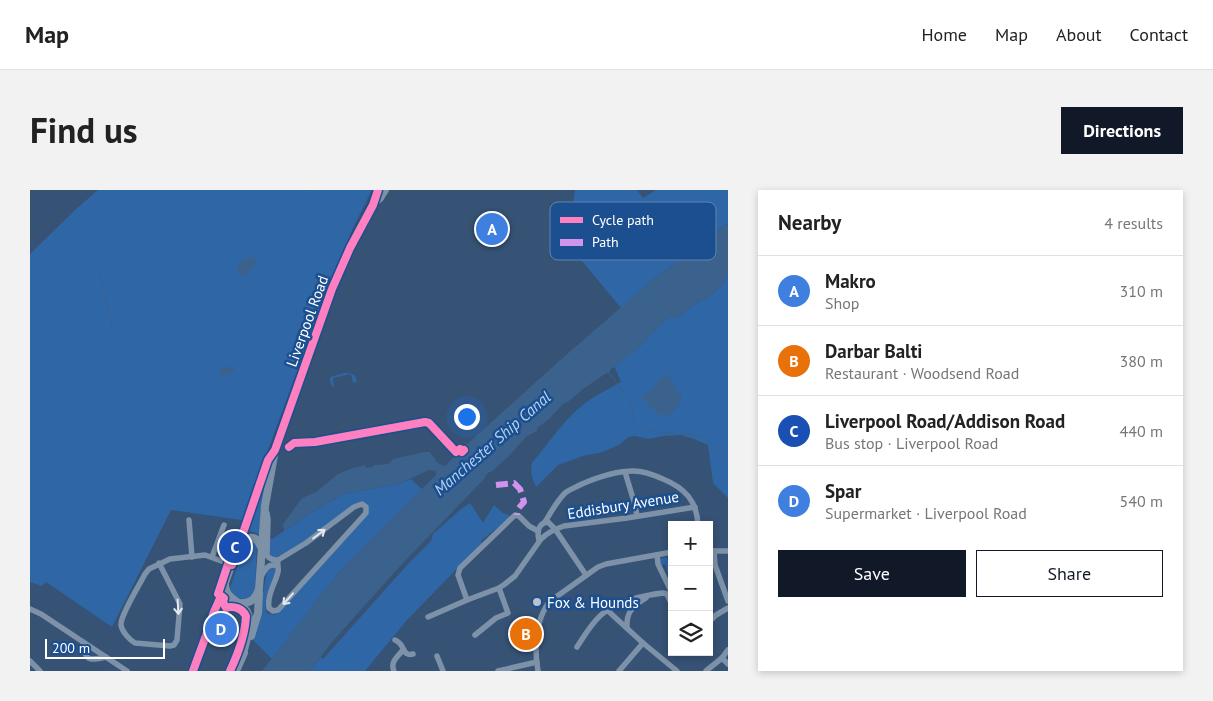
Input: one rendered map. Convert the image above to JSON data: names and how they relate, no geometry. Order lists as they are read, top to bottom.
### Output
{
  "streets": {
    "highway": ["Liverpool Road"],
    "street": ["Eddisbury Avenue"]
  },
  "water": ["Manchester Ship Canal"],
  "places": ["Fox & Hounds"],
  "legend": ["Cycle path", "Path"],
  "scale_bar": "200 m",
  "page": {
    "header": "Map",
    "nav": [
      "Home",
      "Map",
      "About",
      "Contact"
    ],
    "title": "Find us",
    "buttons": [
      "Directions",
      ["Save", "Share"]
    ],
    "heading": ["Nearby", "4 results"],
    "pins": [
      "A",
      "C",
      "D",
      "B"
    ],
    "list": [
      {
        "mark": "A",
        "name": "Makro",
        "note": "Shop",
        "value": "310 m"
      },
      {
        "mark": "B",
        "name": "Darbar Balti",
        "note": "Restaurant · Woodsend Road",
        "value": "380 m"
      },
      {
        "mark": "C",
        "name": "Liverpool Road/Addison Road",
        "note": "Bus stop · Liverpool Road",
        "value": "440 m"
      },
      {
        "mark": "D",
        "name": "Spar",
        "note": "Supermarket · Liverpool Road",
        "value": "540 m"
      }
    ],
    "map_buttons": ["+", "−"],
    "scale": "200 m"
  }
}
